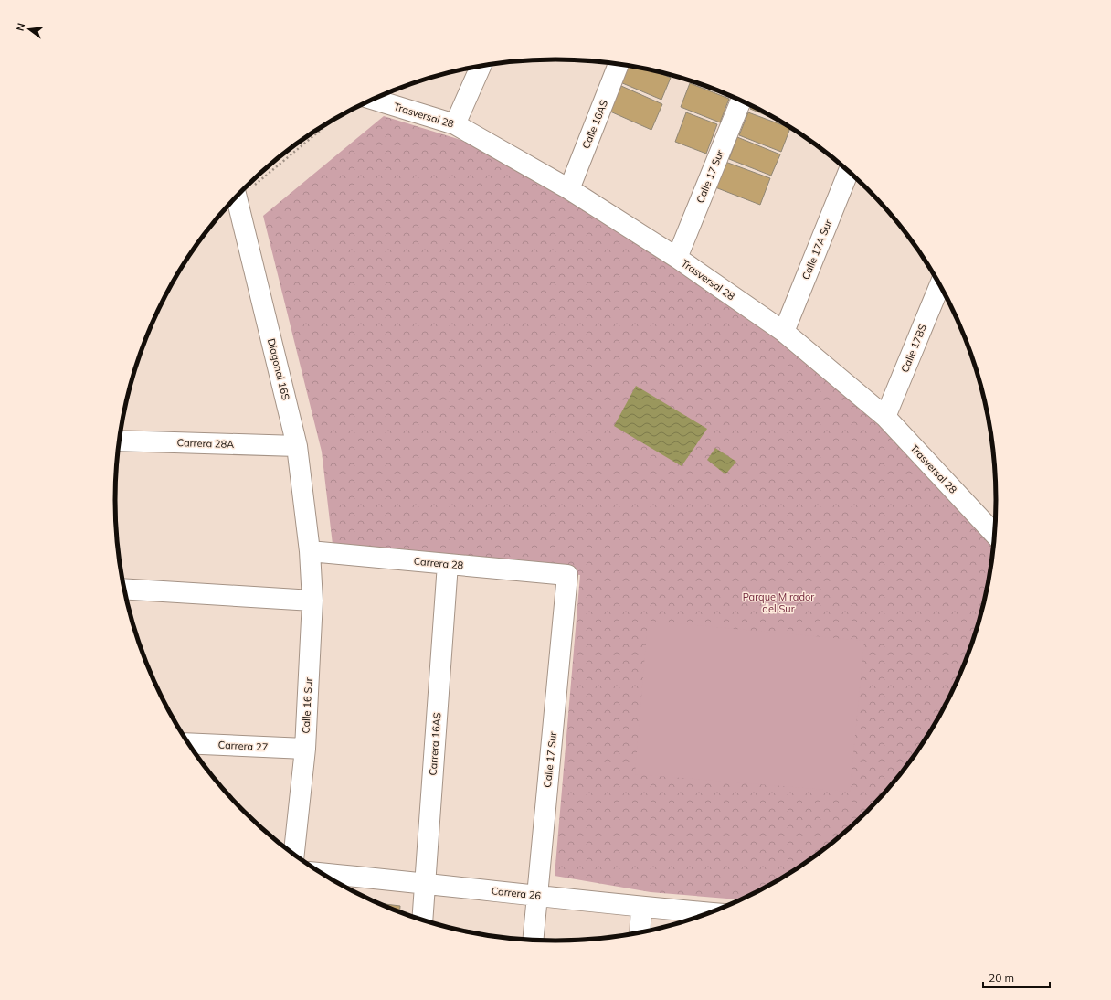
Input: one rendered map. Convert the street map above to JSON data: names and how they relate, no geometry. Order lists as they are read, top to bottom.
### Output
{
  "streets": {
    "street": [
      "Trasversal 28",
      "Calle 16AS",
      "Calle 17 Sur",
      "Calle 17A Sur",
      "Calle 17BS",
      "Diagonal 16S",
      "Carrera 28A",
      "Carrera 28",
      "Calle 16 Sur",
      "Carrera 16AS",
      "Carrera 27",
      "Carrera 26"
    ]
  },
  "crossings": [
    ["Trasversal 28", "Calle 16AS"],
    ["Trasversal 28", "Calle 17 Sur"],
    ["Trasversal 28", "Calle 17A Sur"],
    ["Trasversal 28", "Calle 17BS"],
    ["Calle 17 Sur", "Carrera 28"],
    ["Calle 17 Sur", "Carrera 26"],
    ["Diagonal 16S", "Carrera 28A"],
    ["Diagonal 16S", "Carrera 28"],
    ["Diagonal 16S", "Calle 16 Sur"],
    ["Carrera 28", "Calle 16 Sur"],
    ["Carrera 28", "Carrera 16AS"],
    ["Calle 16 Sur", "Carrera 27"],
    ["Carrera 16AS", "Carrera 26"]
  ],
  "parks": ["Parque Mirador del Sur"],
  "scale_bar": "20 m",
  "north": "left"
}
